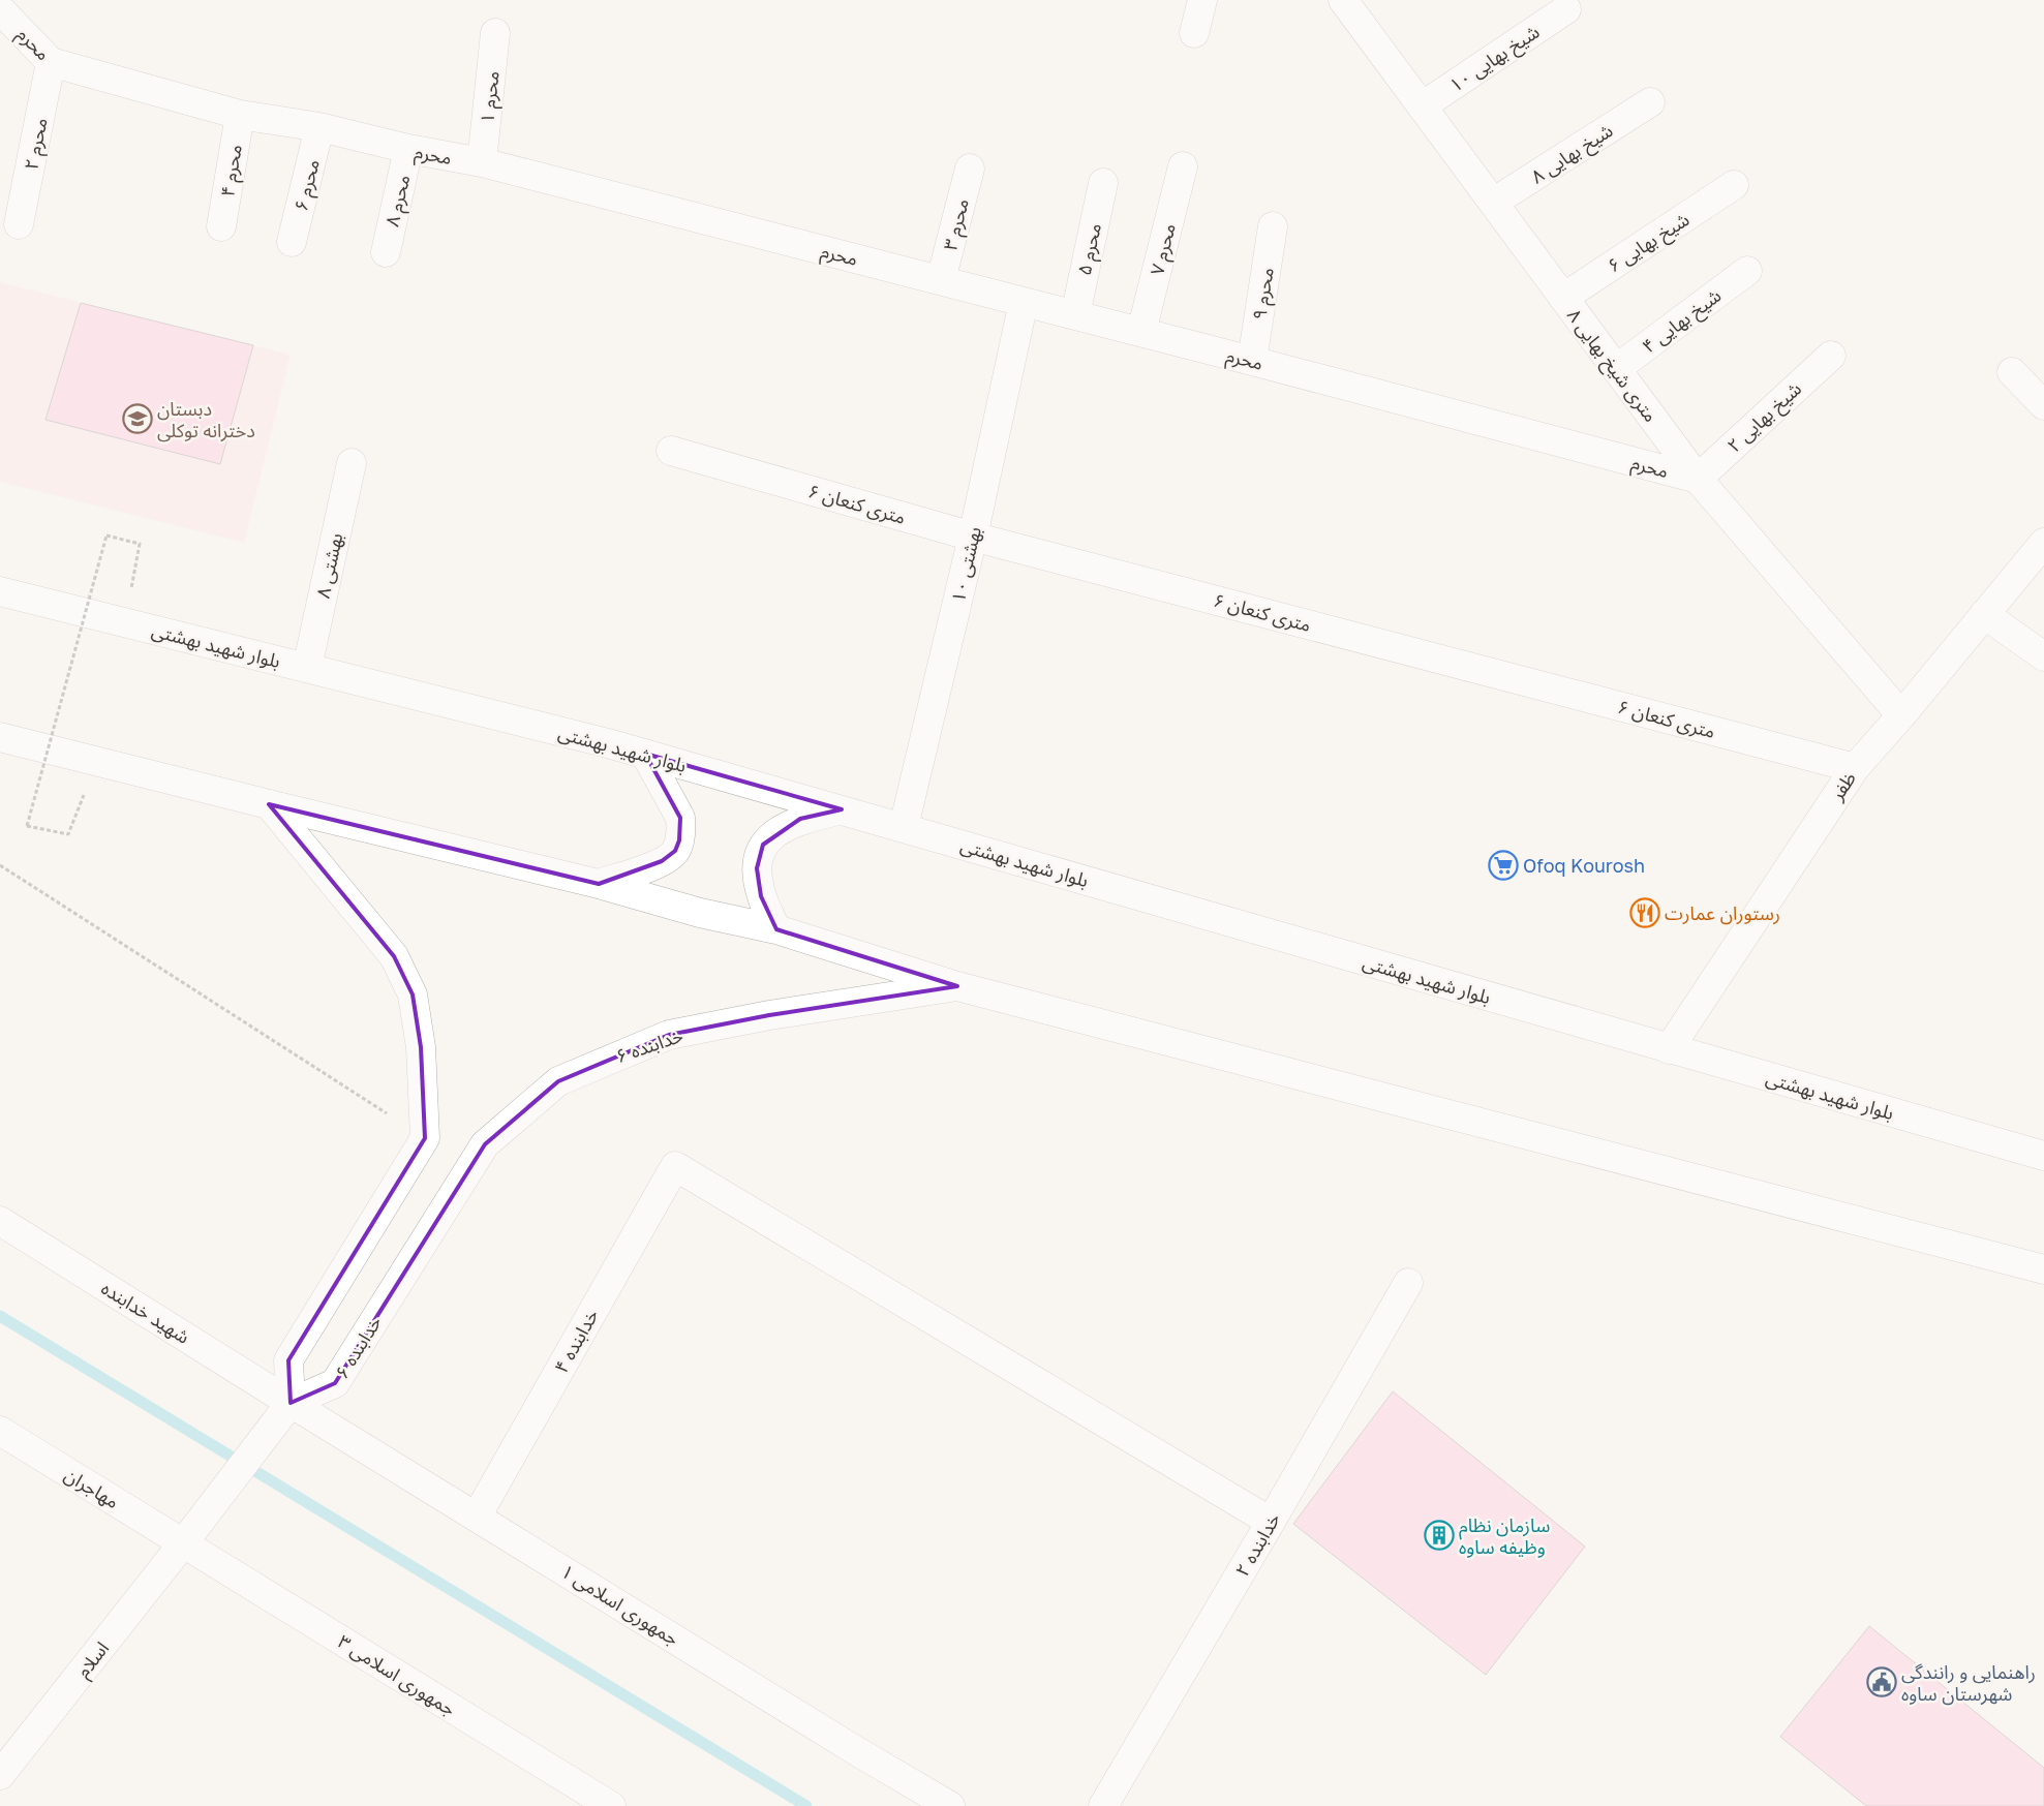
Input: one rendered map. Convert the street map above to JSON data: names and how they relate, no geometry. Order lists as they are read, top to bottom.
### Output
{
  "streets": {
    "street": [
      "محرم",
      "شیخ بهایی ۱۰",
      "محرم ۱",
      "محرم ۲",
      "شیخ بهایی ۸",
      "محرم ۴",
      "محرم ۶",
      "محرم ۸",
      "محرم ۳",
      "شیخ بهایی ۶",
      "محرم ۵",
      "محرم ۷",
      "محرم ۹",
      "شیخ بهایی ۴",
      "۸ متری شیخ بهایی",
      "شیخ بهایی ۲",
      "۶ متری کنعان",
      "بهشتی ۱۰",
      "بهشتی ۸",
      "بلوار شهید بهشتی",
      "ظفر",
      "خدابنده ۶",
      "شهید خدابنده",
      "خدابنده ۴",
      "مهاجران",
      "خدابنده ۲",
      "جمهوری اسلامی ۱",
      "اسلام",
      "جمهوری اسلامی ۳"
    ]
  },
  "crossings": [
    ["محرم", "محرم ۱"],
    ["محرم", "محرم ۲"],
    ["محرم", "محرم ۴"],
    ["محرم", "محرم ۶"],
    ["محرم", "محرم ۸"],
    ["محرم", "محرم ۳"],
    ["محرم", "محرم ۵"],
    ["محرم", "محرم ۷"],
    ["محرم", "محرم ۹"],
    ["محرم", "۸ متری شیخ بهایی"],
    ["محرم", "شیخ بهایی ۲"],
    ["محرم", "بهشتی ۱۰"],
    ["شیخ بهایی ۱۰", "۸ متری شیخ بهایی"],
    ["شیخ بهایی ۸", "۸ متری شیخ بهایی"],
    ["شیخ بهایی ۶", "۸ متری شیخ بهایی"],
    ["شیخ بهایی ۴", "۸ متری شیخ بهایی"],
    ["۸ متری شیخ بهایی", "شیخ بهایی ۲"],
    ["۸ متری شیخ بهایی", "ظفر"],
    ["۶ متری کنعان", "بهشتی ۱۰"],
    ["۶ متری کنعان", "ظفر"],
    ["بهشتی ۱۰", "بلوار شهید بهشتی"],
    ["بهشتی ۸", "بلوار شهید بهشتی"],
    ["بلوار شهید بهشتی", "ظفر"],
    ["خدابنده ۶", "شهید خدابنده"],
    ["خدابنده ۶", "جمهوری اسلامی ۱"],
    ["خدابنده ۶", "اسلام"],
    ["شهید خدابنده", "جمهوری اسلامی ۱"],
    ["شهید خدابنده", "اسلام"],
    ["خدابنده ۴", "خدابنده ۲"],
    ["خدابنده ۴", "جمهوری اسلامی ۱"],
    ["مهاجران", "اسلام"],
    ["مهاجران", "جمهوری اسلامی ۳"],
    ["جمهوری اسلامی ۱", "اسلام"],
    ["اسلام", "جمهوری اسلامی ۳"]
  ],
  "places": {
    "school or university": ["دبستان دخترانه توکلی"],
    "supermarket": ["Ofoq Kourosh"],
    "restaurant": ["رستوران عمارت"],
    "building": ["سازمان نظام وظیفه ساوه"],
    "public building": ["راهنمایی و رانندگی شهرستان ساوه"]
  }
}
